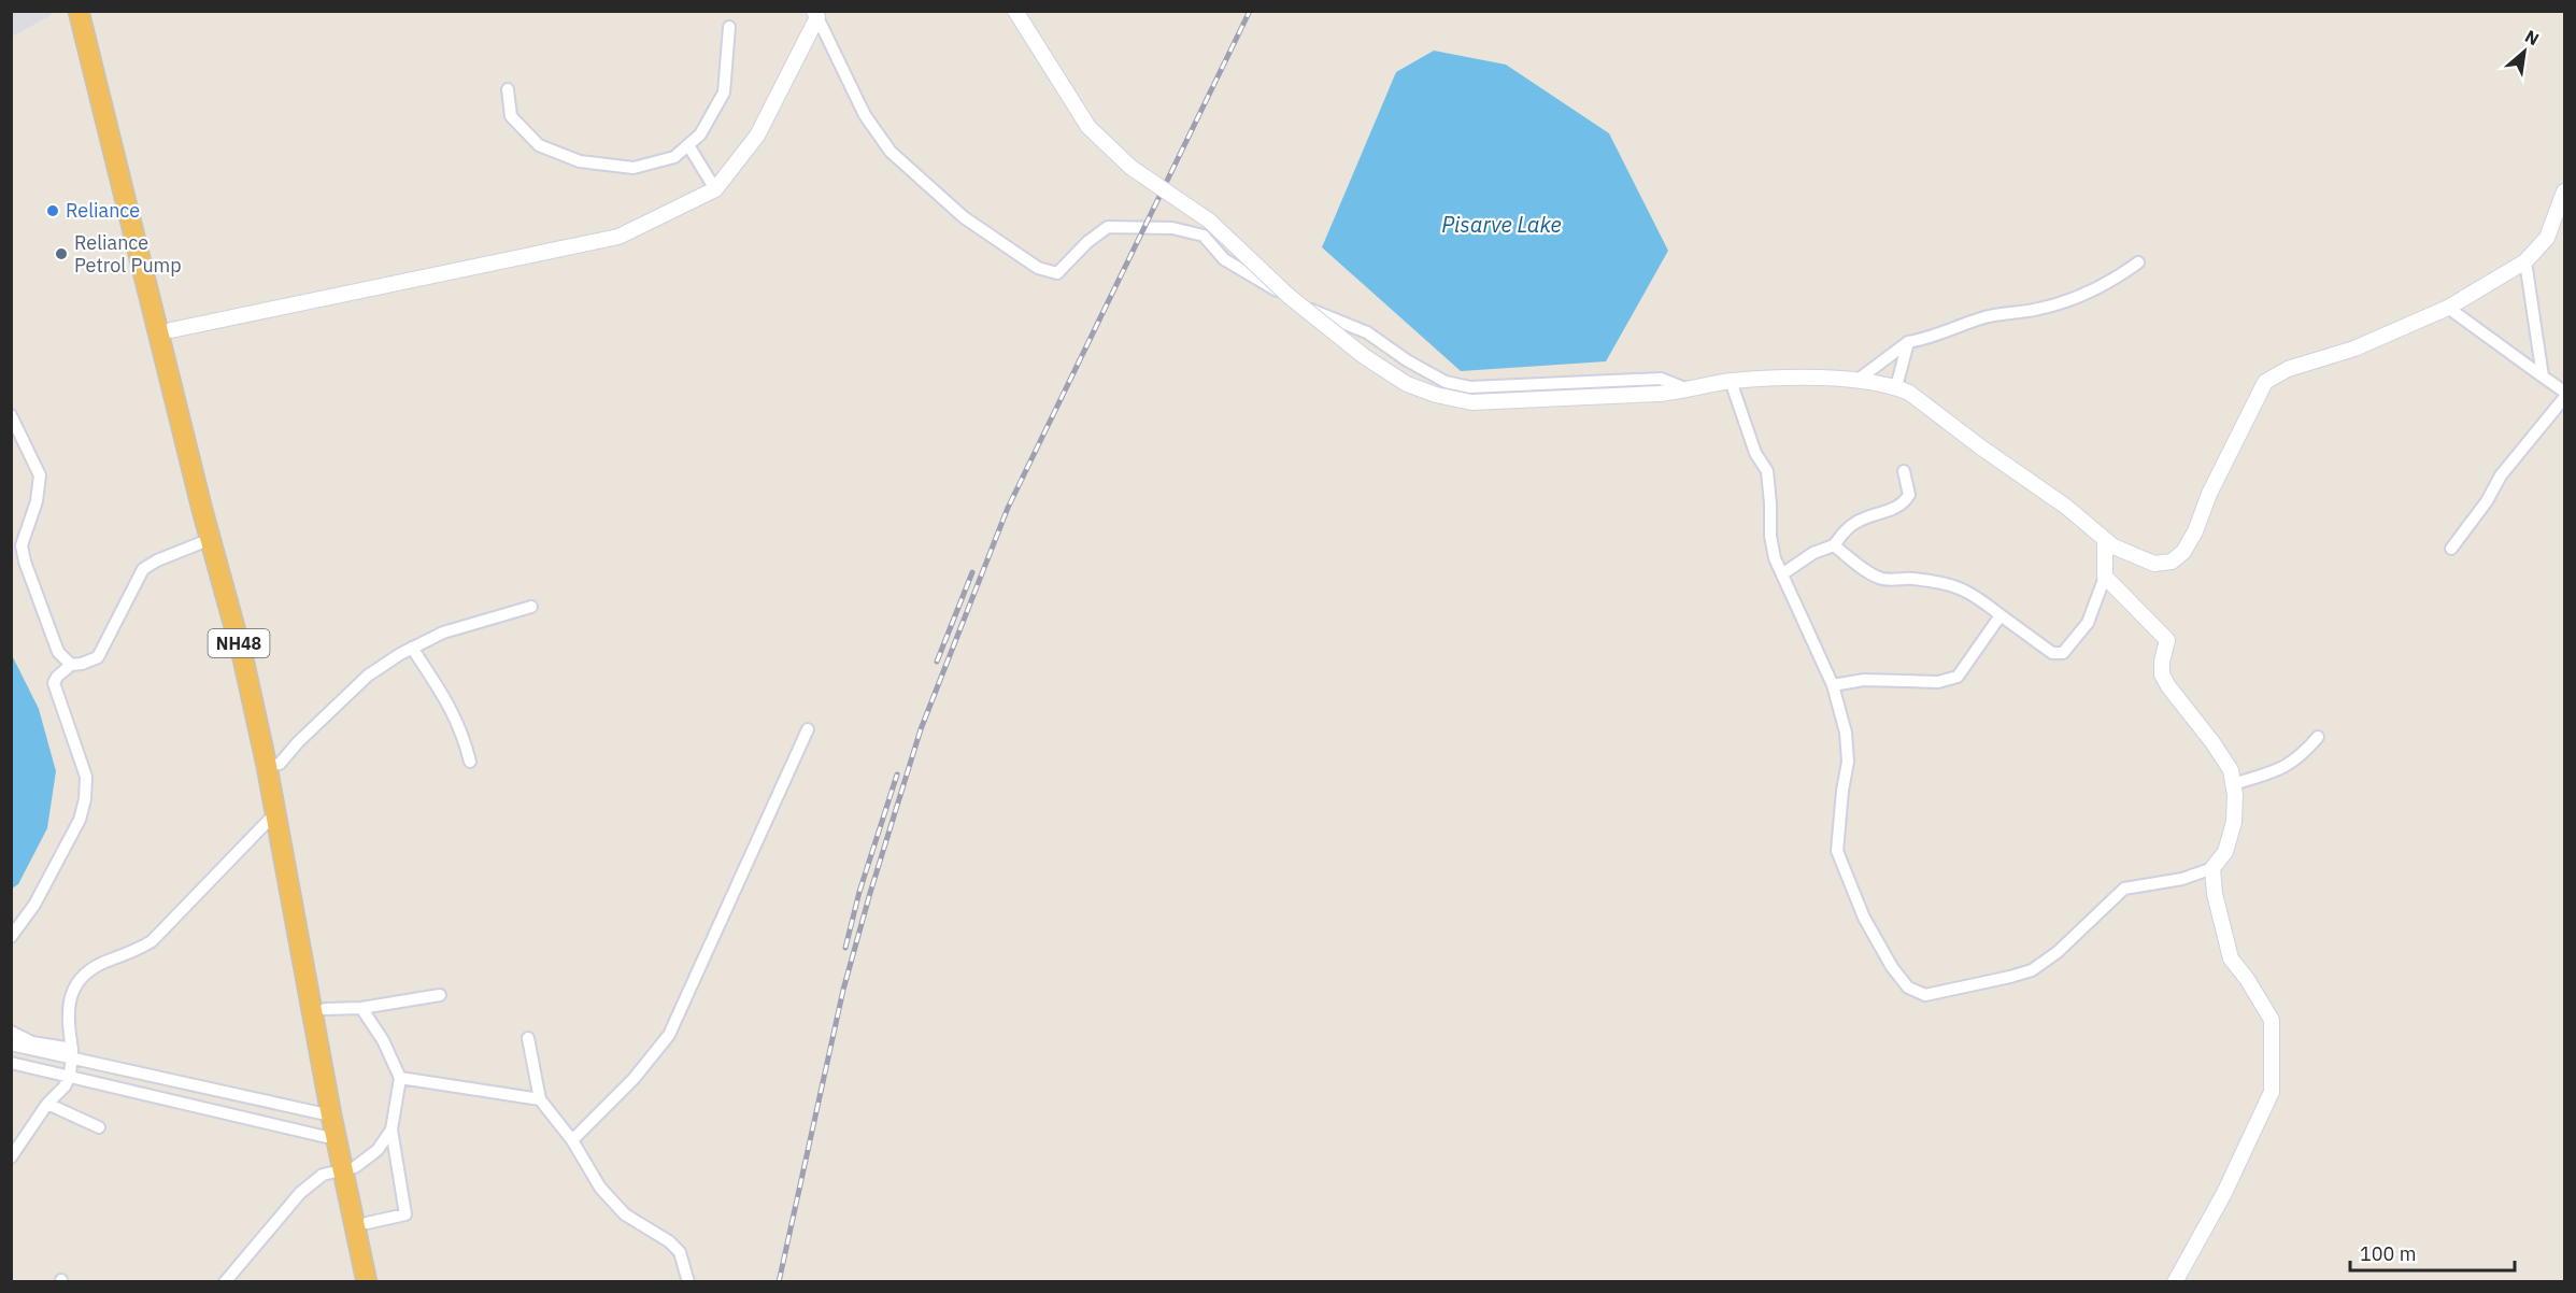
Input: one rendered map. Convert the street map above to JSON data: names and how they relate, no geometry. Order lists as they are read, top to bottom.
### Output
{
  "streets": {
    "highway": ["NH48"]
  },
  "water": ["Pisarve Lake"],
  "places": ["Reliance", "Reliance Petrol Pump"],
  "scale_bar": "100 m",
  "north": "top right"
}
